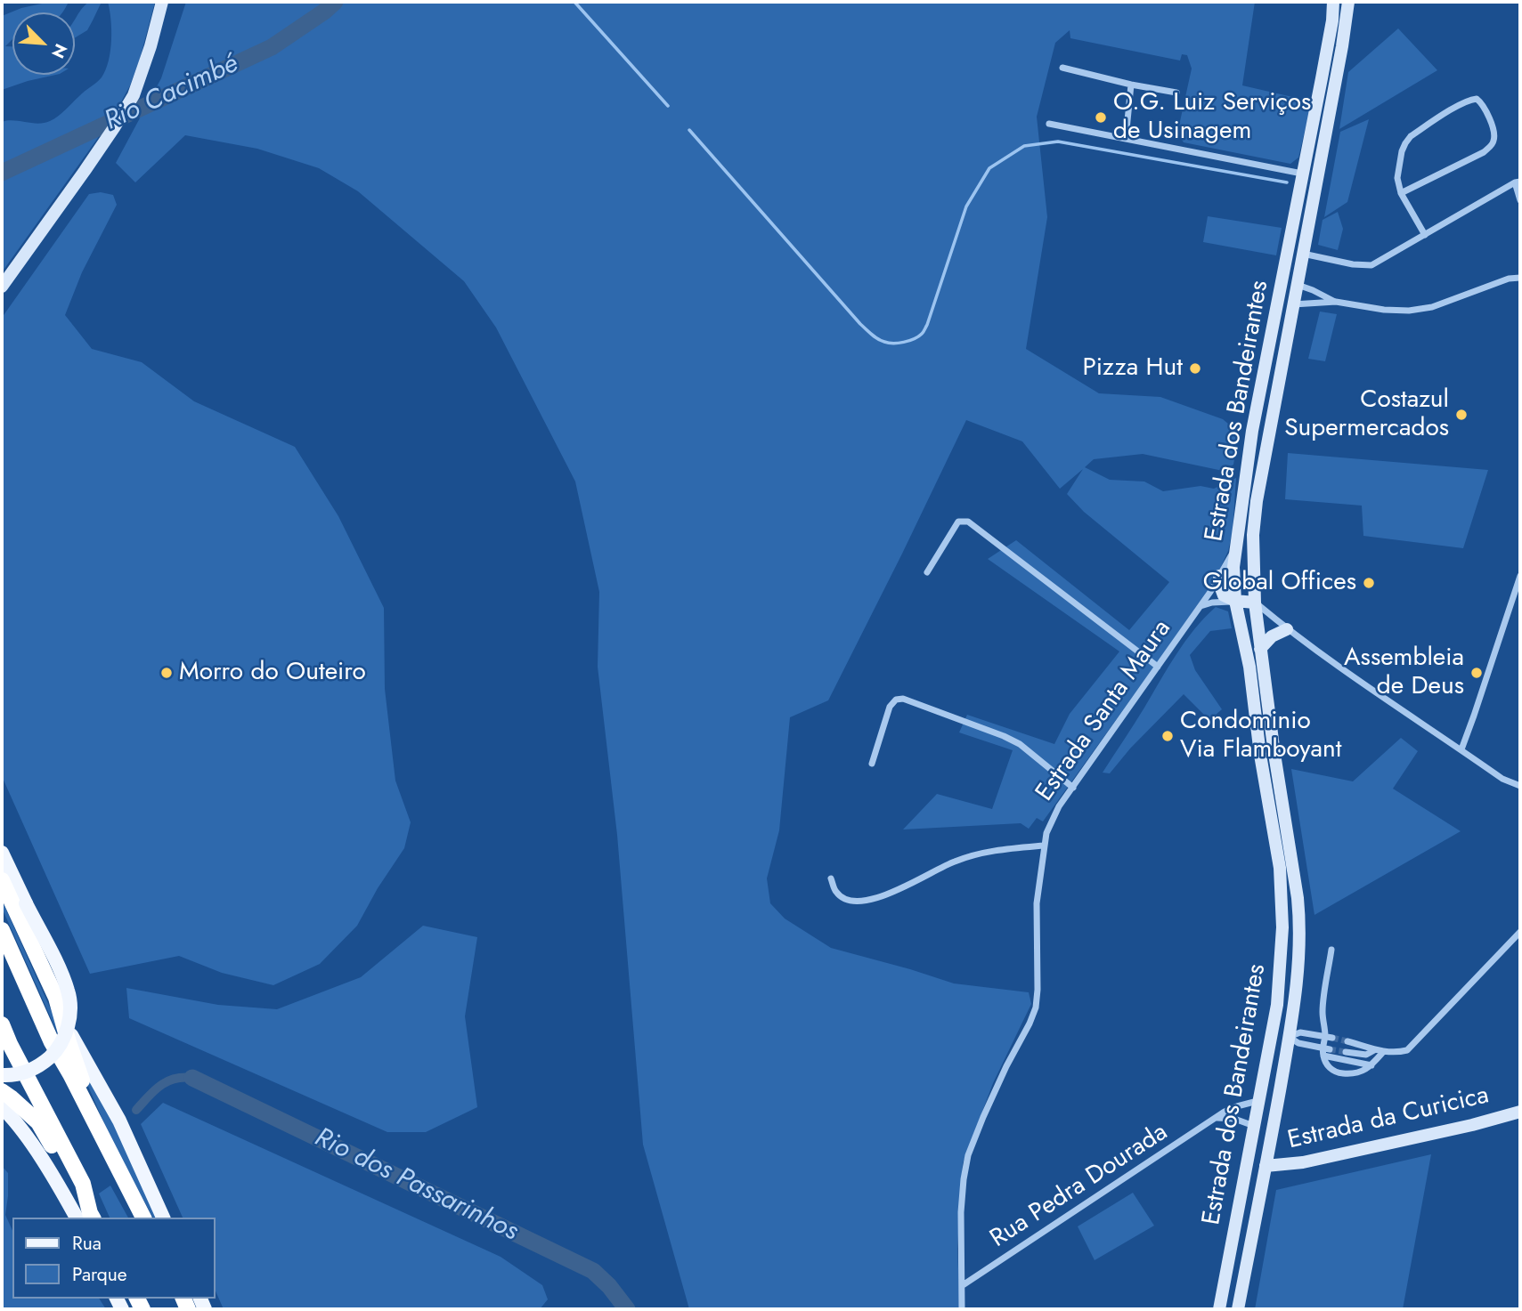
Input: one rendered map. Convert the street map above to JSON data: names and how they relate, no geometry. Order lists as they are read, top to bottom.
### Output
{
  "streets": {
    "main road": ["Estrada dos Bandeirantes", "Estrada da Curicica"],
    "street": ["Estrada Santa Maura", "Rua Pedra Dourada"]
  },
  "crossings": [
    ["Estrada dos Bandeirantes", "Estrada Santa Maura"],
    ["Estrada dos Bandeirantes", "Estrada da Curicica"],
    ["Estrada dos Bandeirantes", "Rua Pedra Dourada"],
    ["Estrada Santa Maura", "Rua Pedra Dourada"]
  ],
  "water": ["Rio Cacimbé", "Rio dos Passarinhos"],
  "places": [
    "O.G. Luiz Serviços de Usinagem",
    "Pizza Hut",
    "Costazul Supermercados",
    "Global Offices",
    "Morro do Outeiro",
    "Assembleia de Deus",
    "Condominio Via Flamboyant"
  ],
  "legend": ["Rua", "Parque"],
  "north": "bottom right"
}
